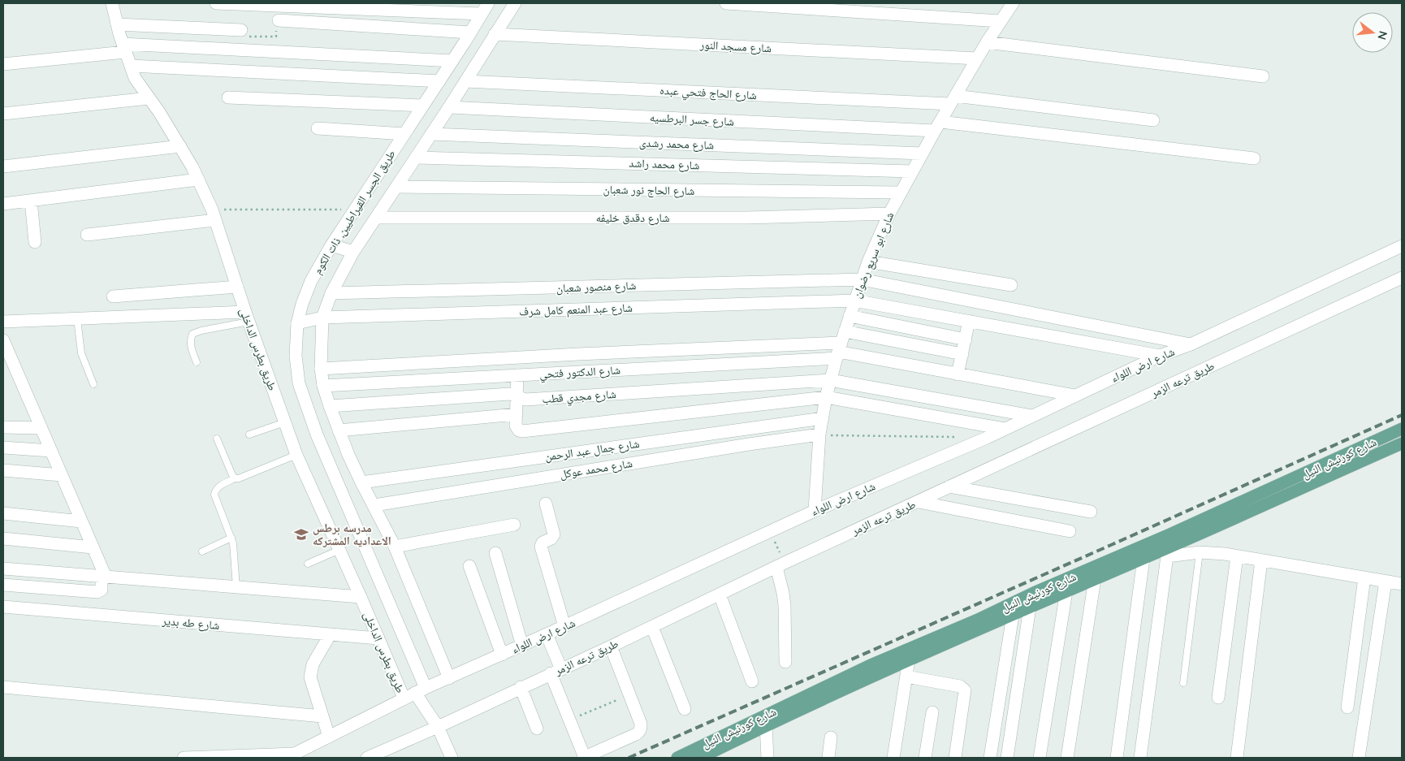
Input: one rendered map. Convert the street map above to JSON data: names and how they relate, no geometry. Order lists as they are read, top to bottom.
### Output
{
  "streets": {
    "main road": ["شارع كورنيش النيل"],
    "street": [
      "شارع مسجد النور",
      "شارع الحاج فتحي عبده",
      "شارع جسر البرطسيه",
      "شارع محمد رشدى",
      "شارع محمد راشد",
      "شارع الحاج نور شعبان",
      "طريق الجسر القيراطيين, ذات الكوم",
      "شارع دقدق خليفه",
      "شارع ابو سريع رضوان",
      "شارع منصور شعبان",
      "شارع عبد المنعم كامل شرف",
      "طريق بطرس الداخلى",
      "شارع ارض اللواء",
      "شارع الدكتور فتحي",
      "طريق ترعه الزمر",
      "شارع مجدي قطب",
      "شارع جمال عبد الرحمن",
      "شارع محمد عوكل",
      "شارع طه بدير"
    ]
  },
  "crossings": [
    ["شارع مسجد النور", "طريق الجسر القيراطيين, ذات الكوم"],
    ["شارع مسجد النور", "شارع ابو سريع رضوان"],
    ["شارع الحاج فتحي عبده", "طريق الجسر القيراطيين, ذات الكوم"],
    ["شارع الحاج فتحي عبده", "شارع ابو سريع رضوان"],
    ["شارع جسر البرطسيه", "طريق الجسر القيراطيين, ذات الكوم"],
    ["شارع جسر البرطسيه", "شارع ابو سريع رضوان"],
    ["شارع محمد رشدى", "طريق الجسر القيراطيين, ذات الكوم"],
    ["شارع محمد رشدى", "شارع ابو سريع رضوان"],
    ["شارع محمد راشد", "طريق الجسر القيراطيين, ذات الكوم"],
    ["شارع محمد راشد", "شارع ابو سريع رضوان"],
    ["شارع الحاج نور شعبان", "طريق الجسر القيراطيين, ذات الكوم"],
    ["شارع الحاج نور شعبان", "شارع ابو سريع رضوان"],
    ["طريق الجسر القيراطيين, ذات الكوم", "شارع دقدق خليفه"],
    ["طريق الجسر القيراطيين, ذات الكوم", "شارع منصور شعبان"],
    ["طريق الجسر القيراطيين, ذات الكوم", "شارع عبد المنعم كامل شرف"],
    ["طريق الجسر القيراطيين, ذات الكوم", "طريق بطرس الداخلى"],
    ["طريق الجسر القيراطيين, ذات الكوم", "شارع ارض اللواء"],
    ["طريق الجسر القيراطيين, ذات الكوم", "شارع الدكتور فتحي"],
    ["طريق الجسر القيراطيين, ذات الكوم", "شارع مجدي قطب"],
    ["طريق الجسر القيراطيين, ذات الكوم", "شارع جمال عبد الرحمن"],
    ["طريق الجسر القيراطيين, ذات الكوم", "شارع محمد عوكل"],
    ["شارع دقدق خليفه", "شارع ابو سريع رضوان"],
    ["شارع ابو سريع رضوان", "شارع منصور شعبان"],
    ["شارع ابو سريع رضوان", "شارع عبد المنعم كامل شرف"],
    ["شارع ابو سريع رضوان", "شارع ارض اللواء"],
    ["شارع ابو سريع رضوان", "شارع الدكتور فتحي"],
    ["شارع ابو سريع رضوان", "شارع مجدي قطب"],
    ["شارع ابو سريع رضوان", "شارع جمال عبد الرحمن"],
    ["شارع ابو سريع رضوان", "شارع محمد عوكل"],
    ["شارع منصور شعبان", "شارع ارض اللواء"],
    ["شارع عبد المنعم كامل شرف", "شارع ارض اللواء"],
    ["طريق بطرس الداخلى", "شارع ارض اللواء"],
    ["طريق بطرس الداخلى", "شارع طه بدير"],
    ["شارع ارض اللواء", "شارع مجدي قطب"]
  ],
  "places": {
    "school or university": ["مدرسه برطس الاعداديه المشتركه"]
  },
  "north": "right"
}
